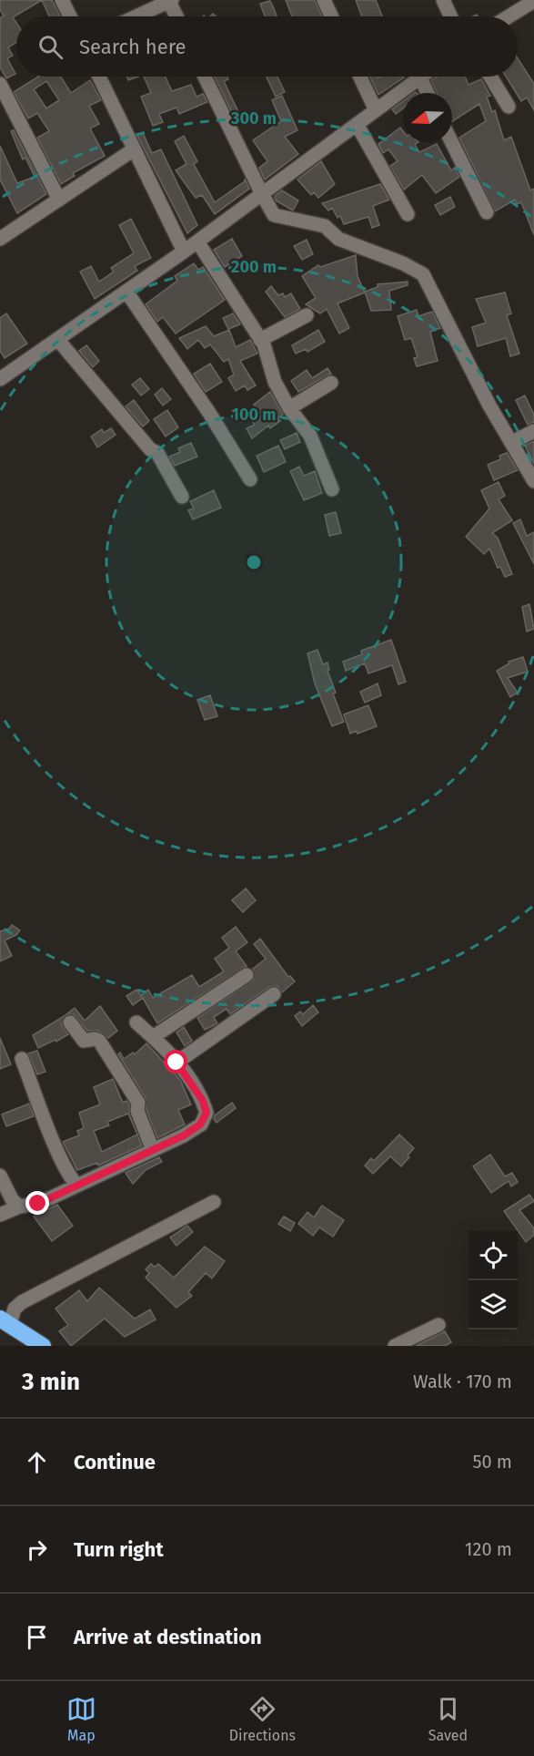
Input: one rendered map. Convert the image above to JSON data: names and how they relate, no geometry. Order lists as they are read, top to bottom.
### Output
{
  "north": "left",
  "page": {
    "search": "Search here",
    "heading": ["3 min", "Walk · 170 m"],
    "list": [
      ["Continue", "50 m"],
      ["Turn right", "120 m"],
      "Arrive at destination"
    ],
    "nav": ["Map", "Directions", "Saved"]
  },
  "rings": ["300 m", "200 m", "100 m"]
}
